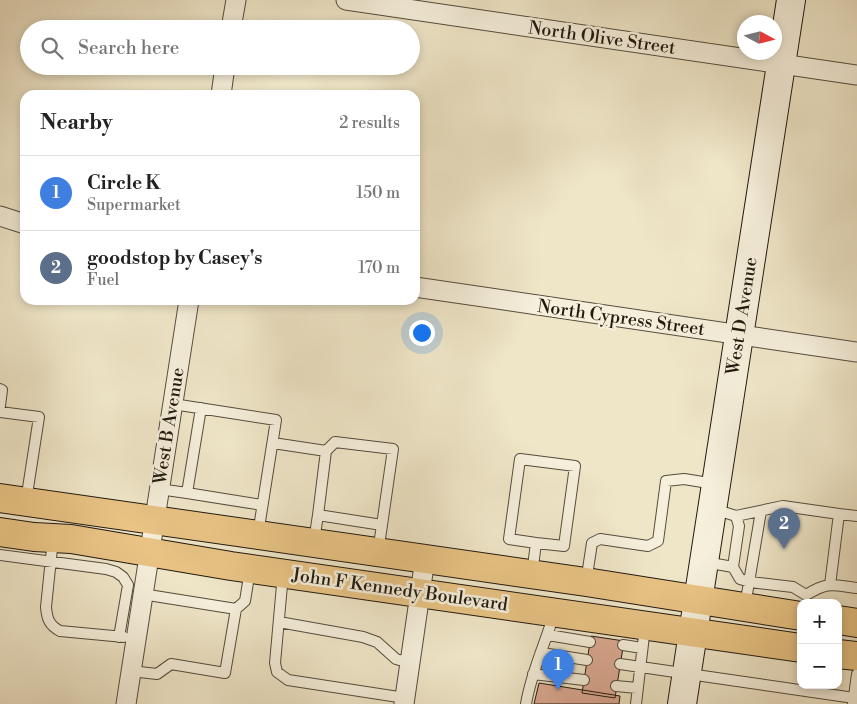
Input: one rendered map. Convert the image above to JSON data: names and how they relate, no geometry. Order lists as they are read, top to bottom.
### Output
{
  "streets": {
    "main road": ["John F Kennedy Boulevard"],
    "street": [
      "North Olive Street",
      "West D Avenue",
      "North Cypress Street",
      "West B Avenue"
    ]
  },
  "crossings": [
    ["North Olive Street", "West D Avenue"],
    ["West D Avenue", "North Cypress Street"],
    ["West D Avenue", "John F Kennedy Boulevard"],
    ["West B Avenue", "John F Kennedy Boulevard"]
  ],
  "north": "right",
  "page": {
    "search": "Search here",
    "heading": ["Nearby", "2 results"],
    "list": [
      {
        "mark": "1",
        "name": "Circle K",
        "note": "Supermarket",
        "value": "150 m"
      },
      {
        "mark": "2",
        "name": "goodstop by Casey's",
        "note": "Fuel",
        "value": "170 m"
      }
    ],
    "pins": ["2", "1"],
    "map_buttons": ["+", "−"]
  }
}
